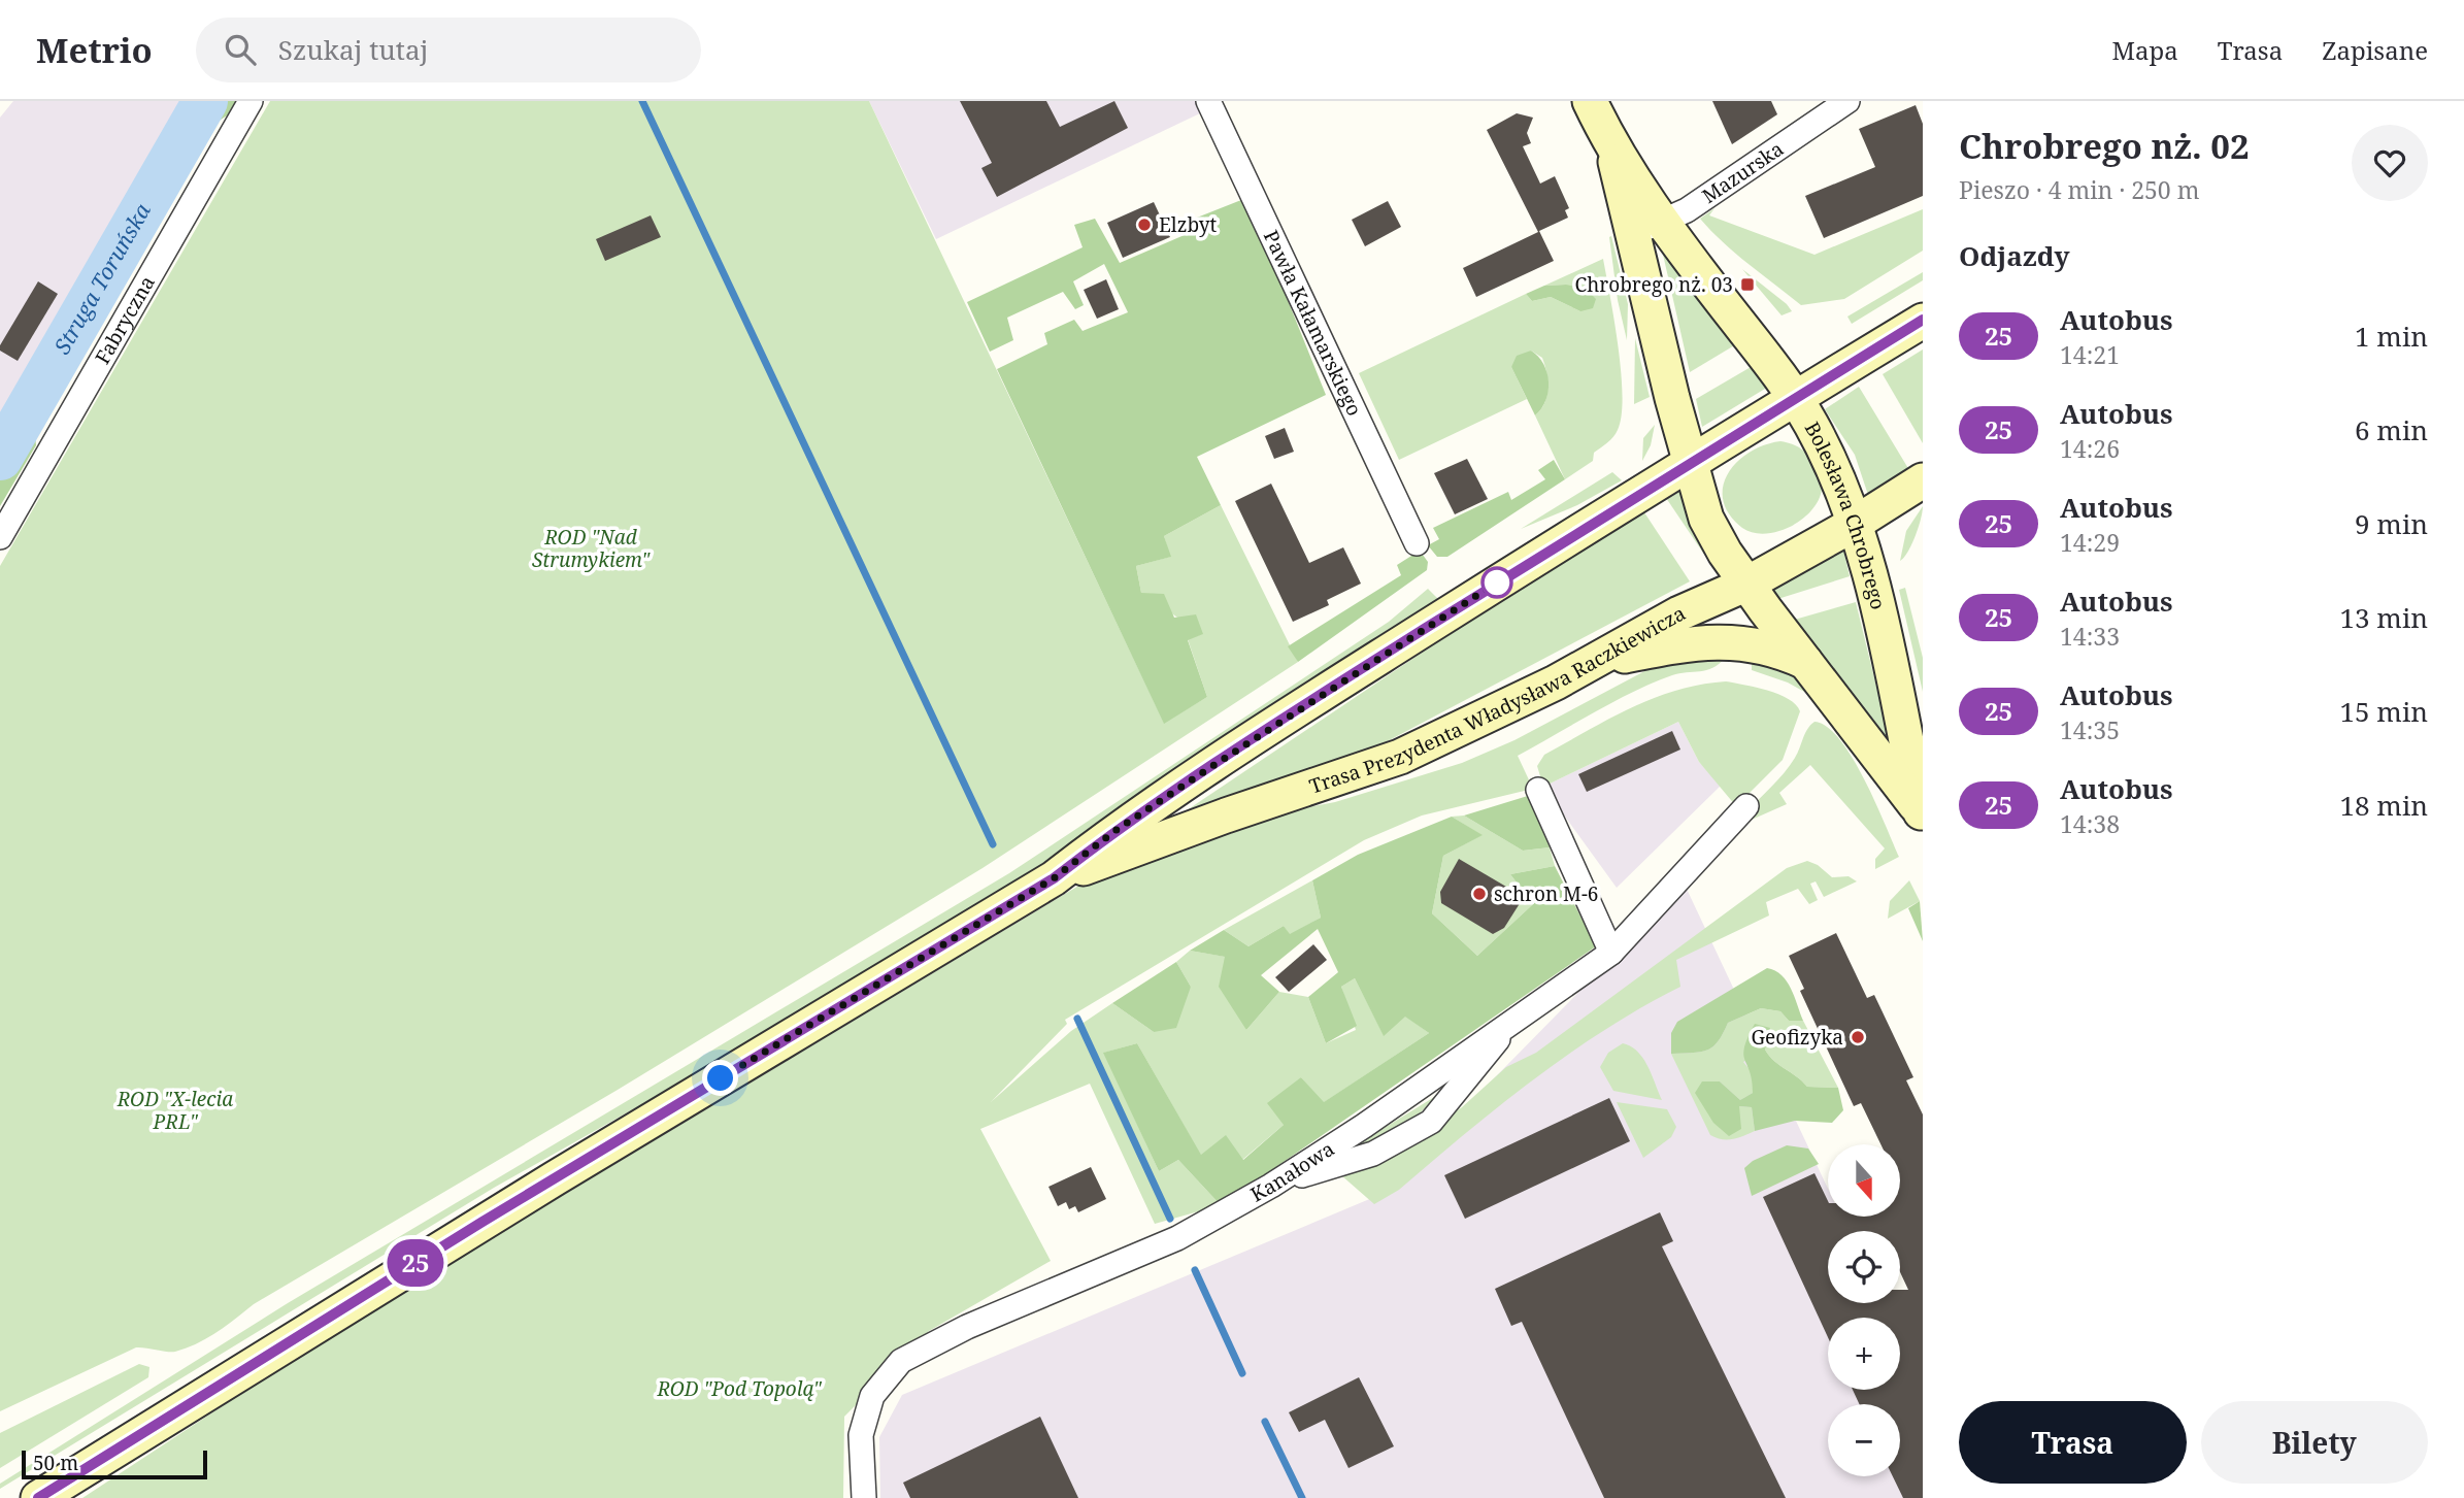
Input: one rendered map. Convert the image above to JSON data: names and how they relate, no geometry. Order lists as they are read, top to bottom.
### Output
{
  "streets": {
    "main road": ["Bolesława Chrobrego", "Trasa Prezydenta Władysława Raczkiewicza"],
    "street": [
      "Mazurska",
      "Fabryczna",
      "Pawła Kałamarskiego",
      "Kanałowa"
    ]
  },
  "crossings": [
    ["Mazurska", "Bolesława Chrobrego"],
    ["Bolesława Chrobrego", "Trasa Prezydenta Władysława Raczkiewicza"]
  ],
  "water": ["Struga Toruńska"],
  "parks": ["ROD \"Nad Strumykiem\"", "ROD \"X-lecia PRL\"", "ROD \"Pod Topolą\""],
  "places": {
    "other": ["Elzbyt", "schron M-6", "Geofizyka"],
    "transit": ["Chrobrego nż. 03"]
  },
  "lines": ["bus line 25"],
  "scale_bar": "50 m",
  "north": "bottom",
  "page": {
    "header": "Metrio",
    "search": "Szukaj tutaj",
    "nav": ["Mapa", "Trasa", "Zapisane"],
    "on_map": "25",
    "heading": [
      ["Chrobrego nż. 02", "Pieszo · 4 min · 250 m"],
      "Odjazdy"
    ],
    "list": [
      {
        "mark": "25",
        "name": "Autobus",
        "note": "14:21",
        "value": "1 min"
      },
      {
        "mark": "25",
        "name": "Autobus",
        "note": "14:26",
        "value": "6 min"
      },
      {
        "mark": "25",
        "name": "Autobus",
        "note": "14:29",
        "value": "9 min"
      },
      {
        "mark": "25",
        "name": "Autobus",
        "note": "14:33",
        "value": "13 min"
      },
      {
        "mark": "25",
        "name": "Autobus",
        "note": "14:35",
        "value": "15 min"
      },
      {
        "mark": "25",
        "name": "Autobus",
        "note": "14:38",
        "value": "18 min"
      }
    ],
    "map_buttons": ["+", "−"],
    "buttons": ["Trasa", "Bilety"],
    "scale": "50 m"
  }
}
